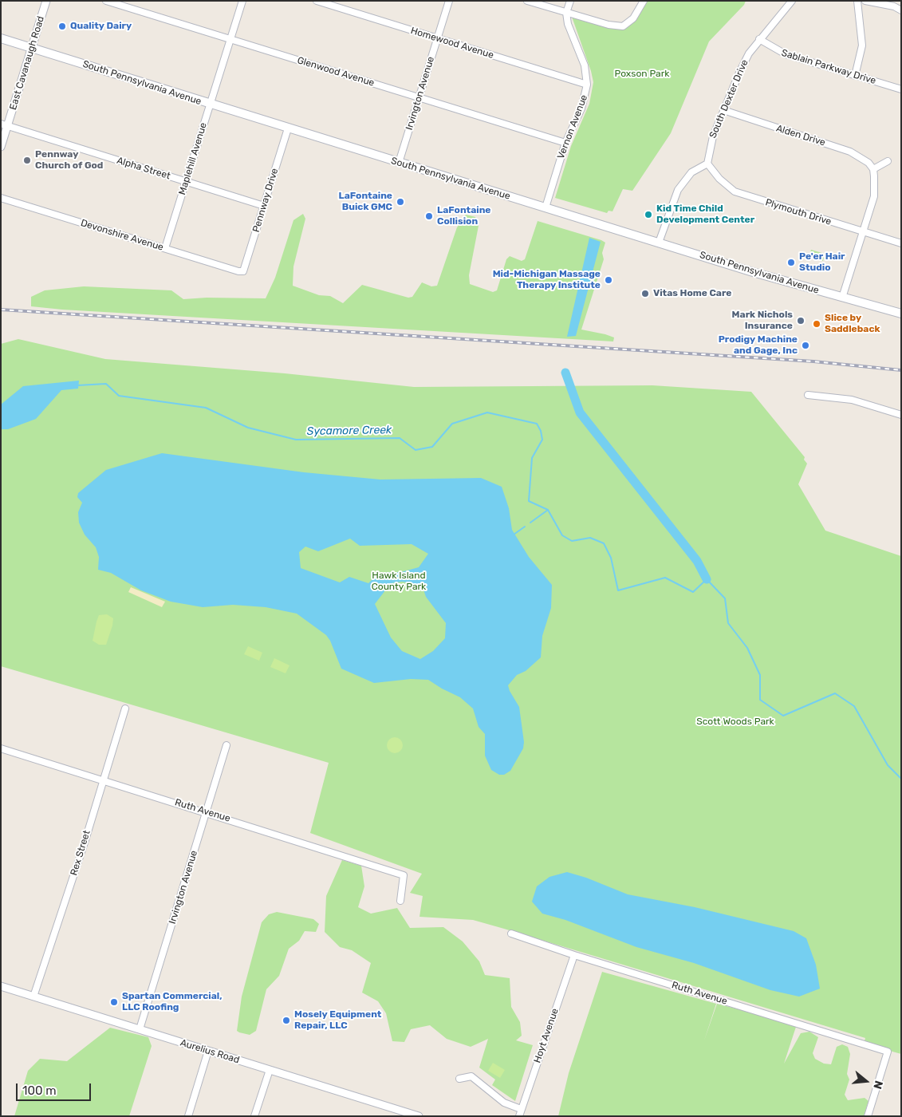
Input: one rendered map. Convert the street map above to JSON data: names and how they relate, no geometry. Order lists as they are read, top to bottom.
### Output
{
  "streets": {
    "main road": ["South Pennsylvania Avenue"],
    "street": [
      "Homewood Avenue",
      "East Cavanaugh Road",
      "Sablain Parkway Drive",
      "Glenwood Avenue",
      "Irvington Avenue",
      "South Dexter Drive",
      "Vernon Avenue",
      "Alden Drive",
      "Maplehill Avenue",
      "Alpha Street",
      "Pennway Drive",
      "Plymouth Drive",
      "Devonshire Avenue",
      "Ruth Avenue",
      "Rex Street",
      "Hoyt Avenue",
      "Aurelius Road"
    ]
  },
  "crossings": [
    ["Homewood Avenue", "Irvington Avenue"],
    ["Homewood Avenue", "Vernon Avenue"],
    ["East Cavanaugh Road", "South Pennsylvania Avenue"],
    ["East Cavanaugh Road", "Alpha Street"],
    ["Sablain Parkway Drive", "South Dexter Drive"],
    ["Glenwood Avenue", "Irvington Avenue"],
    ["Glenwood Avenue", "Vernon Avenue"],
    ["Glenwood Avenue", "Maplehill Avenue"],
    ["South Pennsylvania Avenue", "Irvington Avenue"],
    ["South Pennsylvania Avenue", "Vernon Avenue"],
    ["South Pennsylvania Avenue", "Maplehill Avenue"],
    ["South Pennsylvania Avenue", "Pennway Drive"],
    ["Irvington Avenue", "Ruth Avenue"],
    ["Irvington Avenue", "Aurelius Road"],
    ["South Dexter Drive", "Alden Drive"],
    ["South Dexter Drive", "Plymouth Drive"],
    ["Maplehill Avenue", "Alpha Street"],
    ["Maplehill Avenue", "Devonshire Avenue"],
    ["Alpha Street", "Pennway Drive"],
    ["Pennway Drive", "Devonshire Avenue"],
    ["Ruth Avenue", "Rex Street"],
    ["Ruth Avenue", "Hoyt Avenue"],
    ["Rex Street", "Aurelius Road"]
  ],
  "water": ["Sycamore Creek"],
  "parks": ["Poxson Park", "Hawk Island County Park", "Scott Woods Park"],
  "places": [
    "Quality Dairy",
    "Pennway Church of God",
    "LaFontaine Buick GMC",
    "Kid Time Child Development Center",
    "LaFontaine Collision",
    "Pe'er Hair Studio",
    "Mid-Michigan Massage Therapy Institute",
    "Vitas Home Care",
    "Mark Nichols Insurance",
    "Slice by Saddleback",
    "Prodigy Machine and Gage, Inc",
    "Spartan Commercial, LLC Roofing",
    "Mosely Equipment Repair, LLC"
  ],
  "scale_bar": "100 m",
  "north": "right"
}
